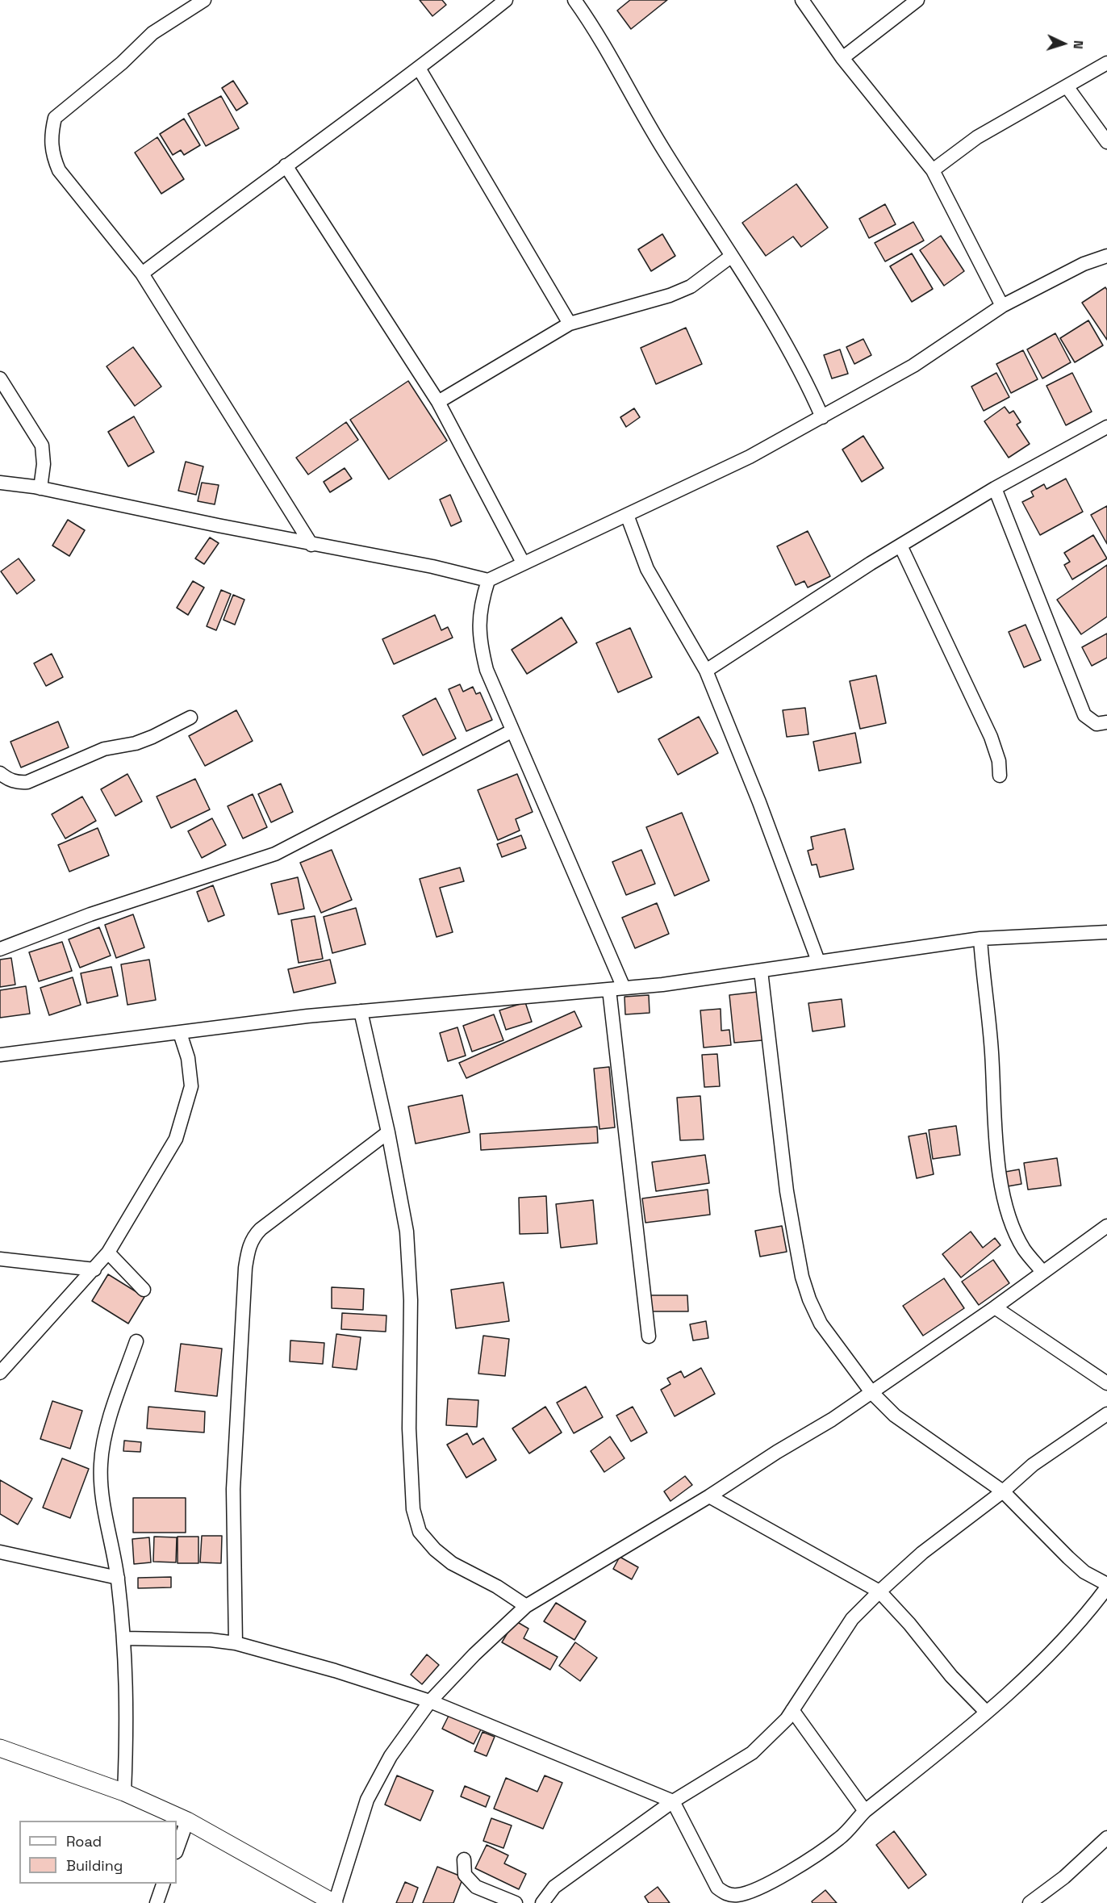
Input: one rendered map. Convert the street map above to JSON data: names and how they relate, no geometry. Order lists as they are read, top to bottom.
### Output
{
  "legend": ["Road", "Building"],
  "north": "right"
}
